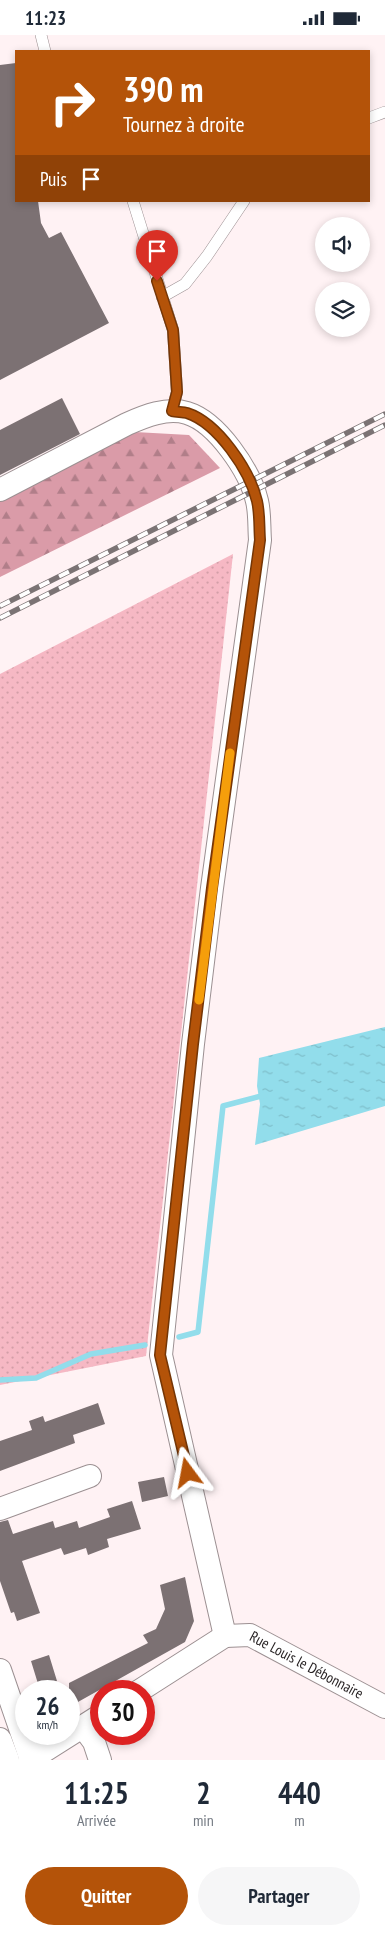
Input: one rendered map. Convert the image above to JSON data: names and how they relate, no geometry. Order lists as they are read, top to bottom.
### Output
{
  "streets": {
    "street": ["Rue Louis le Débonnaire"]
  },
  "page": {
    "status": "11:23",
    "turn": ["390 m", "Tournez à droite"],
    "then": "Puis",
    "speed": "26 km/h",
    "limit": "30",
    "eta": [
      "11:25",
      "Arrivée",
      "2",
      "min",
      "440",
      "m"
    ],
    "buttons": ["Quitter", "Partager"]
  }
}
